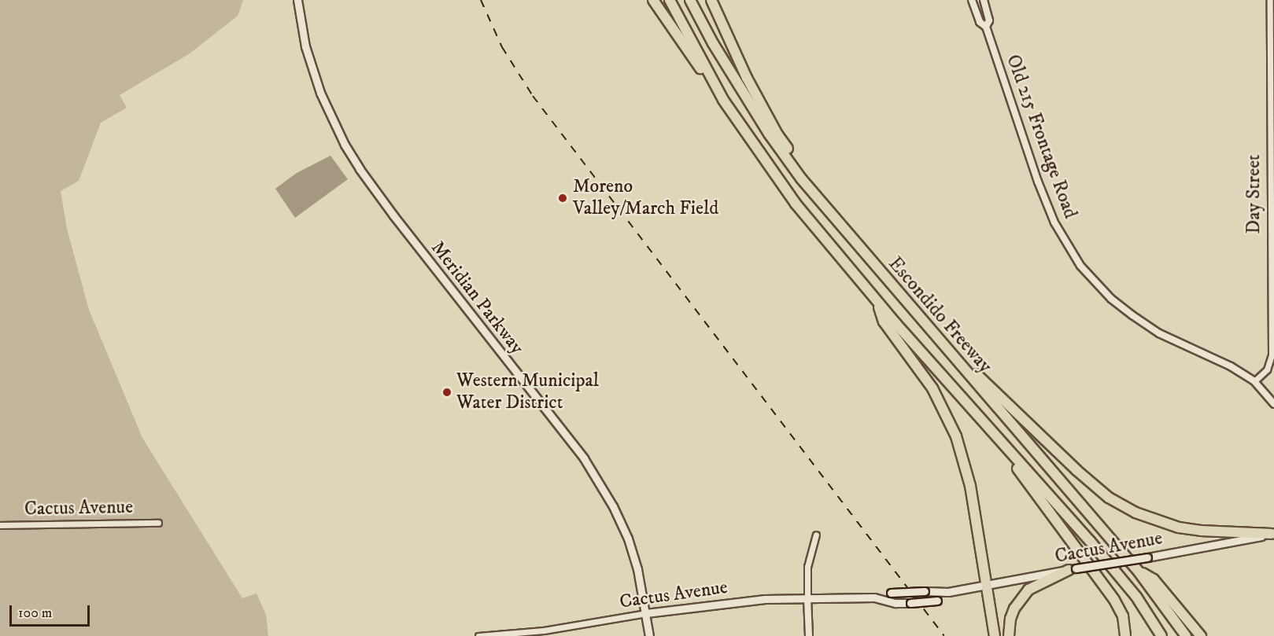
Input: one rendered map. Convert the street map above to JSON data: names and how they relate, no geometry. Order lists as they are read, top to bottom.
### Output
{
  "streets": {
    "highway": ["Escondido Freeway"],
    "main road": ["Meridian Parkway", "Cactus Avenue"],
    "street": ["Old 215 Frontage Road", "Day Street"]
  },
  "crossings": [
    ["Old 215 Frontage Road", "Day Street"],
    ["Meridian Parkway", "Cactus Avenue"]
  ],
  "places": ["Moreno Valley/March Field", "Western Municipal Water District"],
  "scale_bar": "100 m"
}
